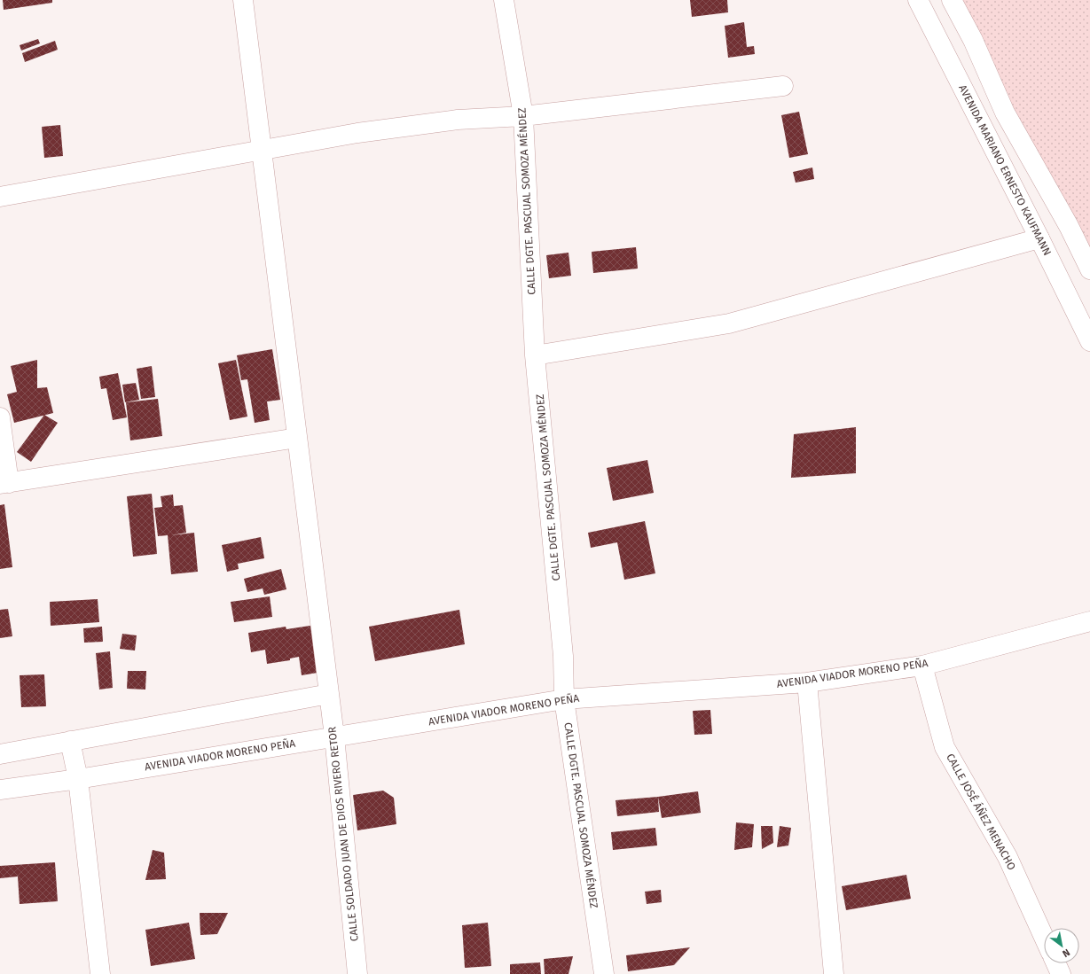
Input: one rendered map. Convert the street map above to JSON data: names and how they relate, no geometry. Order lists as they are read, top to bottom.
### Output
{
  "streets": {
    "street": [
      "AVENIDA MARIANO ERNESTO KAUFMANN",
      "CALLE DGTE. PASCUAL SOMOZA MÉNDEZ",
      "AVENIDA VIADOR MORENO PEÑA",
      "CALLE JOSÉ ÁÑEZ MENACHO",
      "CALLE SOLDADO JUAN DE DIOS RIVERO RETOR"
    ]
  },
  "crossings": [
    ["CALLE DGTE. PASCUAL SOMOZA MÉNDEZ", "AVENIDA VIADOR MORENO PEÑA"],
    ["AVENIDA VIADOR MORENO PEÑA", "CALLE JOSÉ ÁÑEZ MENACHO"],
    ["AVENIDA VIADOR MORENO PEÑA", "CALLE SOLDADO JUAN DE DIOS RIVERO RETOR"]
  ],
  "north": "bottom right"
}
